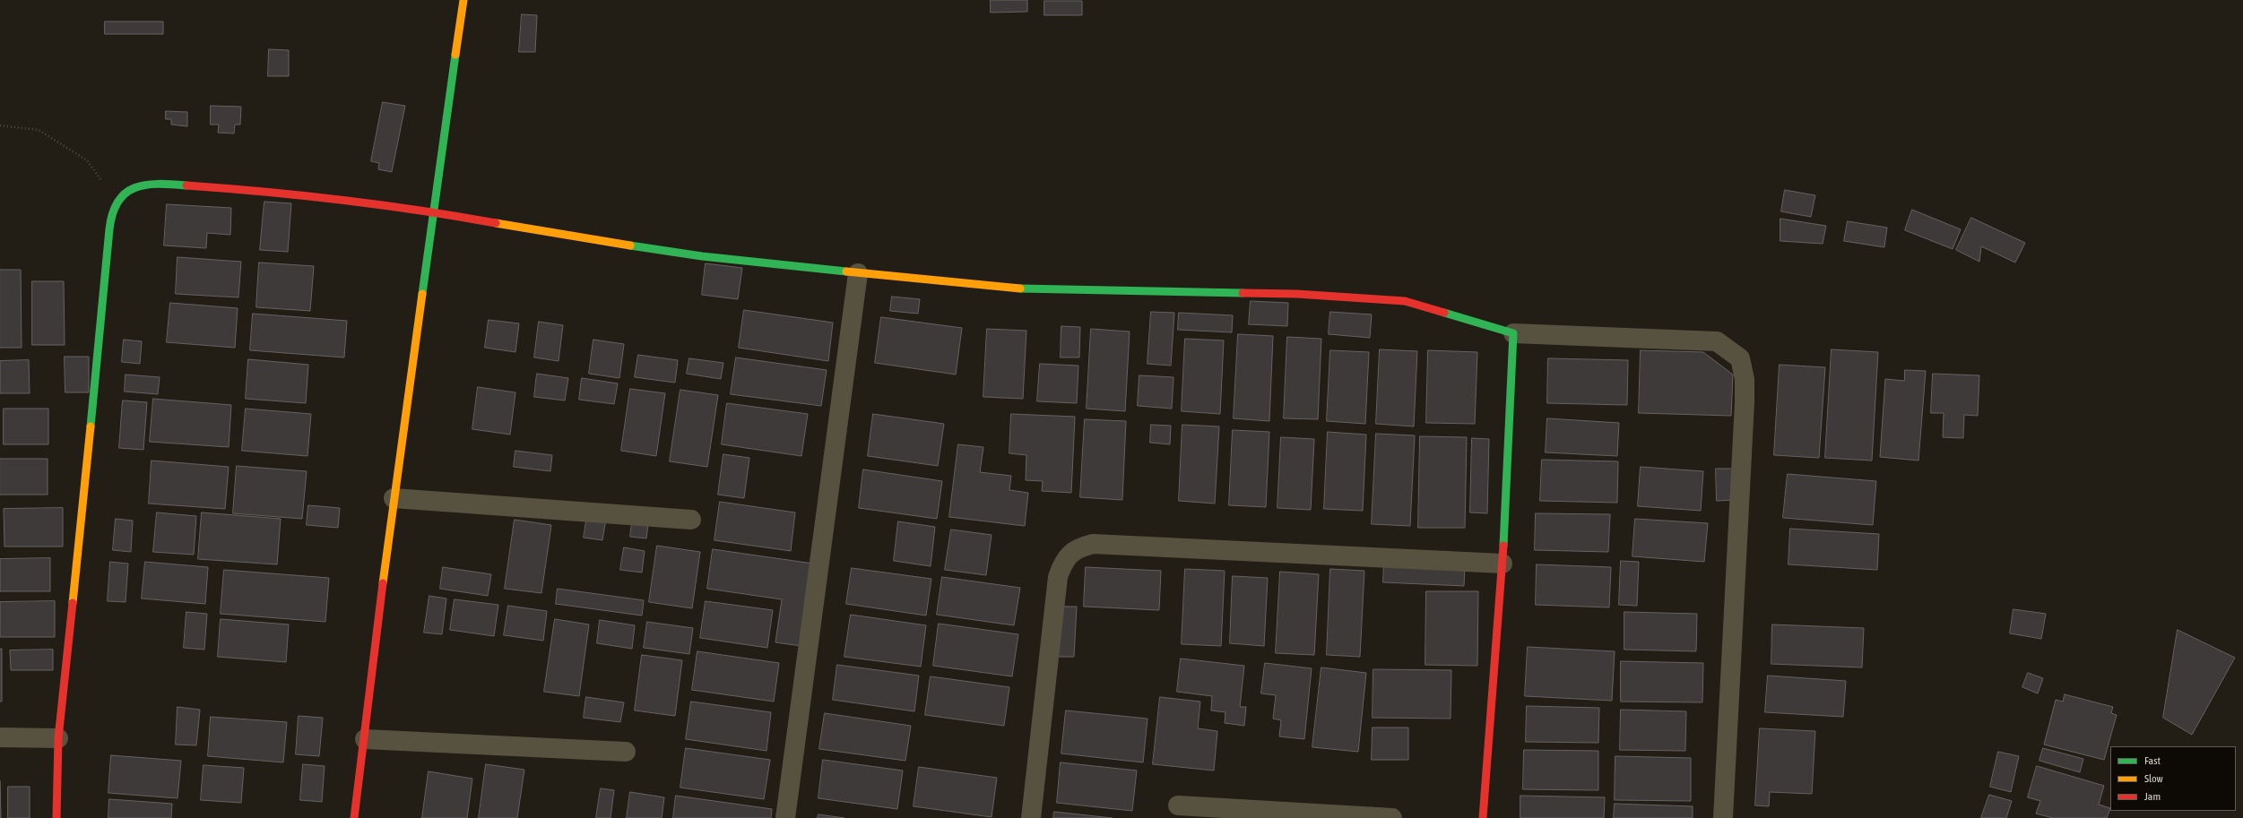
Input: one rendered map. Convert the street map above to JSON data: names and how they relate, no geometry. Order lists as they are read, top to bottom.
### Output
{
  "legend": ["Fast", "Slow", "Jam"]
}
